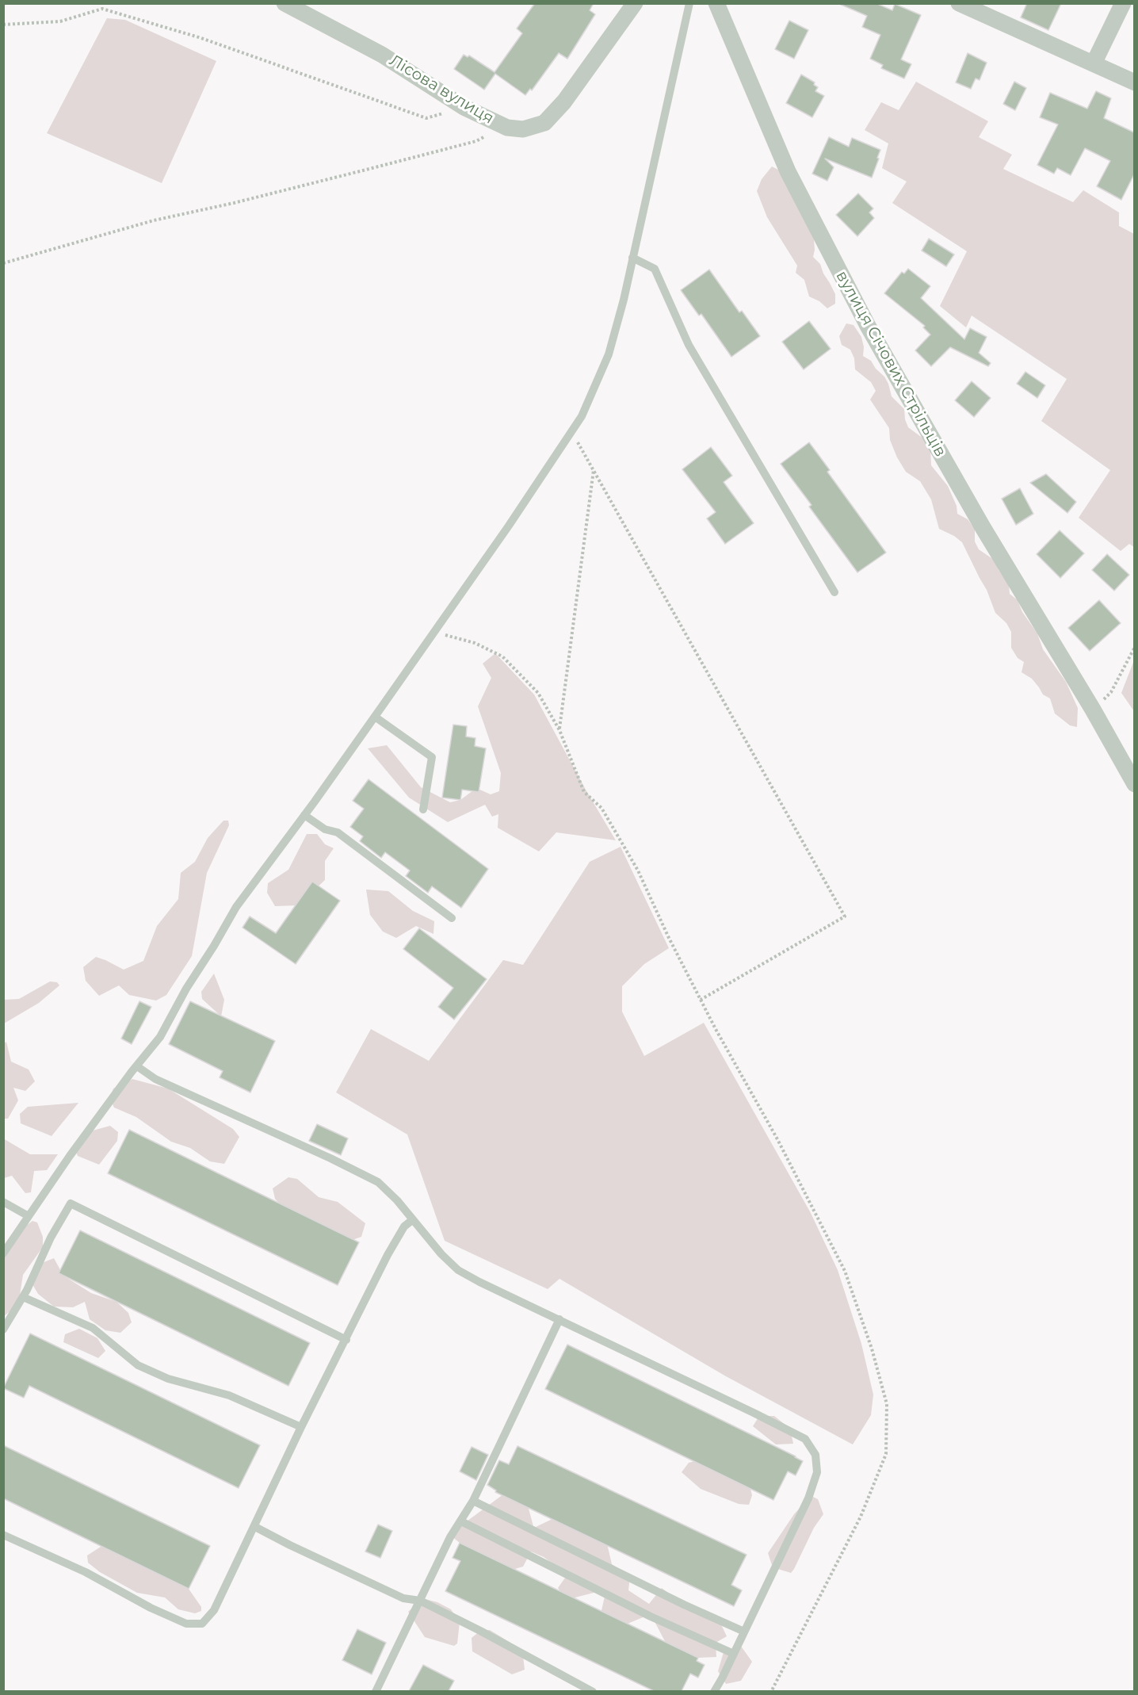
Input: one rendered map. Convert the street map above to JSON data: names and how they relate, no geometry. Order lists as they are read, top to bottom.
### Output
{
  "streets": {
    "street": ["Лісова вулиця", "вулиця Січових Стрільців"]
  }
}
